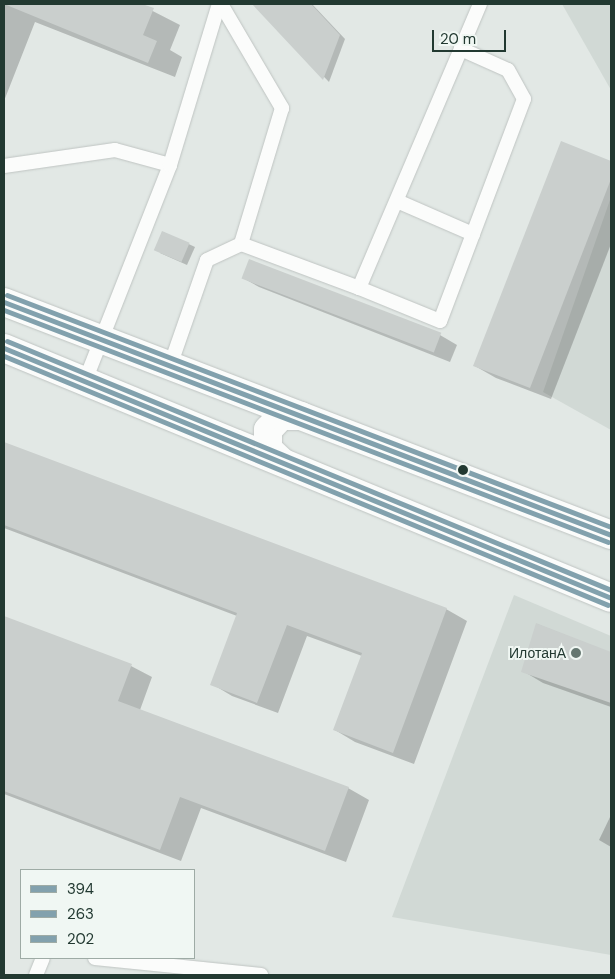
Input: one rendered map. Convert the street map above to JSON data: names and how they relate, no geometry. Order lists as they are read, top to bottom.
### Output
{
  "places": ["ИлотанА"],
  "lines": ["transit line 202", "transit line 394", "transit line 263"],
  "legend": ["394", "263", "202"],
  "scale_bar": "20 m"
}
